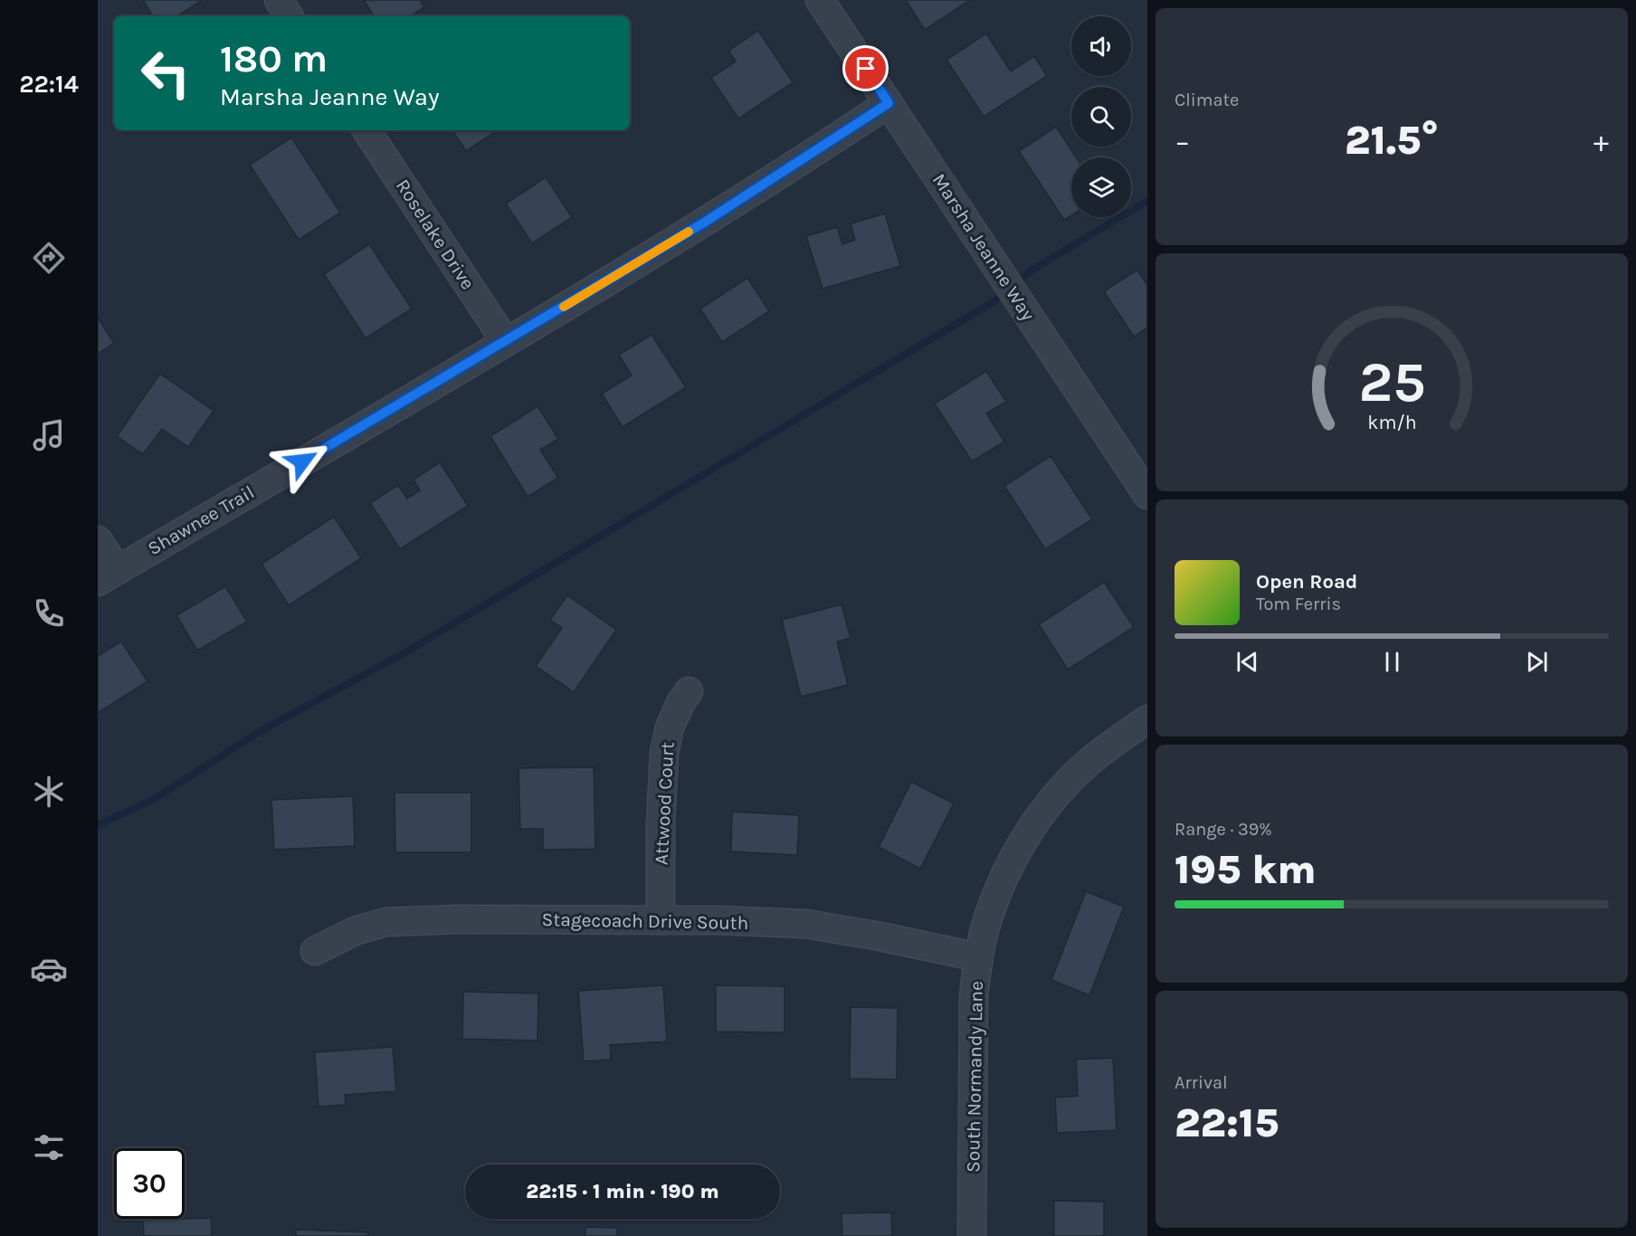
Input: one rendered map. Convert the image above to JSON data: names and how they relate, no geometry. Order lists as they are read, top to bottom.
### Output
{
  "streets": {
    "street": [
      "Roselake Drive",
      "Marsha Jeanne Way",
      "Shawnee Trail",
      "Attwood Court",
      "Stagecoach Drive South",
      "South Normandy Lane"
    ]
  },
  "crossings": [
    ["Roselake Drive", "Shawnee Trail"],
    ["Marsha Jeanne Way", "Shawnee Trail"],
    ["Attwood Court", "Stagecoach Drive South"],
    ["Stagecoach Drive South", "South Normandy Lane"]
  ],
  "page": {
    "tabs": "22:14",
    "tile": [
      "Climate",
      ["Range · 39%", "195 km"],
      ["Arrival", "22:15"]
    ],
    "turn": ["180 m", "Marsha Jeanne Way"],
    "heat": ["−", "21.5°", "+"],
    "song": ["Open Road", "Tom Ferris"],
    "limit": "30",
    "trip": "22:15 · 1 min · 190 m",
    "gauge": ["25", "km/h"]
  }
}
